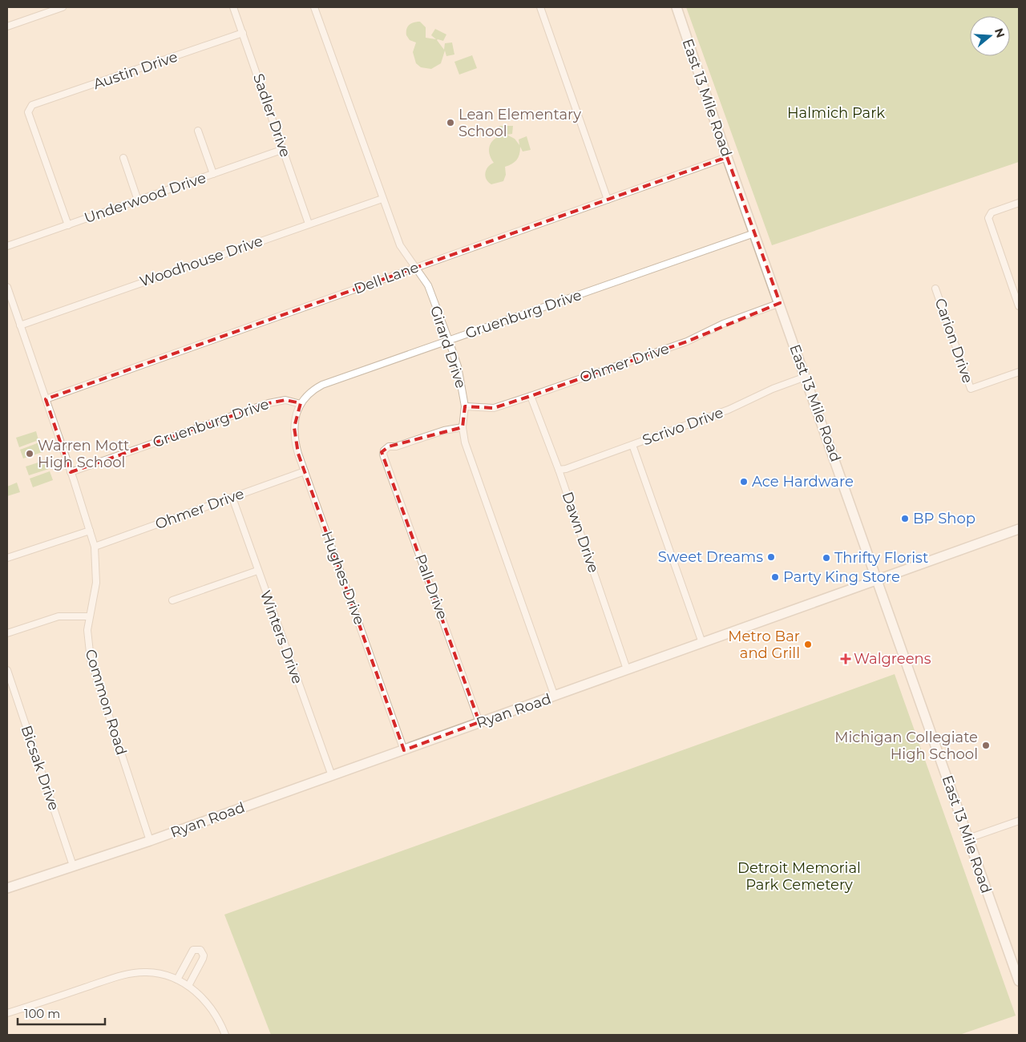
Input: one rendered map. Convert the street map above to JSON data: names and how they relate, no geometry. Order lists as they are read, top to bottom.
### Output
{
  "streets": {
    "main road": ["East 13 Mile Road", "Ryan Road"],
    "street": [
      "Austin Drive",
      "Sadler Drive",
      "Underwood Drive",
      "Woodhouse Drive",
      "Dell Lane",
      "Gruenburg Drive",
      "Carion Drive",
      "Girard Drive",
      "Ohmer Drive",
      "Scrivo Drive",
      "Dawn Drive",
      "Hughes Drive",
      "Pall Drive",
      "Winters Drive",
      "Common Road",
      "Bicsak Drive"
    ]
  },
  "crossings": [
    ["Austin Drive", "Sadler Drive"],
    ["Austin Drive", "Underwood Drive"],
    ["East 13 Mile Road", "Dell Lane"],
    ["East 13 Mile Road", "Gruenburg Drive"],
    ["East 13 Mile Road", "Ohmer Drive"],
    ["East 13 Mile Road", "Scrivo Drive"],
    ["East 13 Mile Road", "Ryan Road"],
    ["Sadler Drive", "Underwood Drive"],
    ["Sadler Drive", "Woodhouse Drive"],
    ["Woodhouse Drive", "Girard Drive"],
    ["Woodhouse Drive", "Common Road"],
    ["Dell Lane", "Girard Drive"],
    ["Dell Lane", "Common Road"],
    ["Gruenburg Drive", "Girard Drive"],
    ["Gruenburg Drive", "Hughes Drive"],
    ["Gruenburg Drive", "Common Road"],
    ["Girard Drive", "Ohmer Drive"],
    ["Girard Drive", "Pall Drive"],
    ["Girard Drive", "Ryan Road"],
    ["Ohmer Drive", "Dawn Drive"],
    ["Ohmer Drive", "Hughes Drive"],
    ["Ohmer Drive", "Winters Drive"],
    ["Ohmer Drive", "Common Road"],
    ["Scrivo Drive", "Dawn Drive"],
    ["Dawn Drive", "Ryan Road"],
    ["Hughes Drive", "Ryan Road"],
    ["Pall Drive", "Ryan Road"],
    ["Winters Drive", "Ryan Road"],
    ["Common Road", "Ryan Road"],
    ["Ryan Road", "Bicsak Drive"]
  ],
  "parks": ["Halmich Park", "Detroit Memorial Park Cemetery"],
  "places": {
    "other": [
      "Lean Elementary School",
      "Warren Mott High School",
      "Ace Hardware",
      "BP Shop",
      "Sweet Dreams",
      "Thrifty Florist",
      "Party King Store",
      "Metro Bar and Grill",
      "Michigan Collegiate High School"
    ],
    "health": ["Walgreens"]
  },
  "scale_bar": "100 m",
  "north": "right"
}
